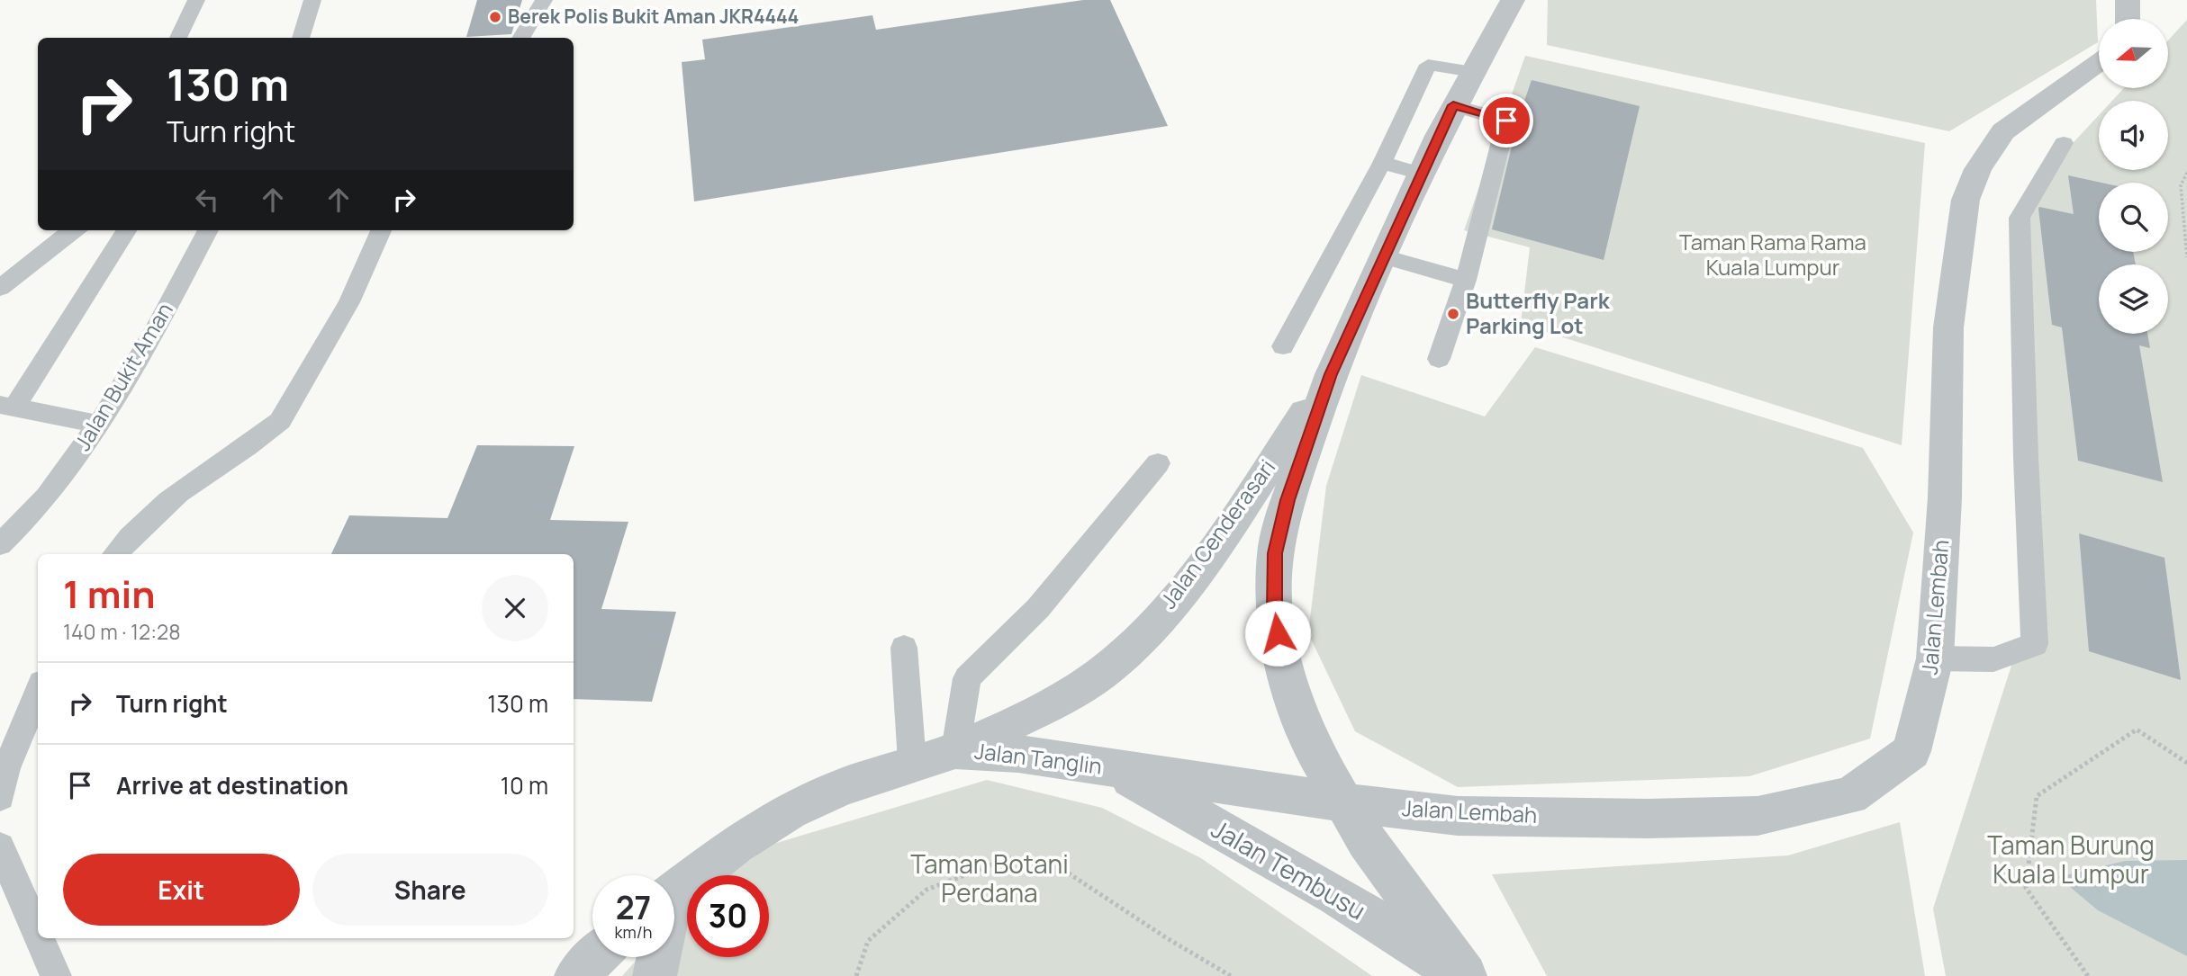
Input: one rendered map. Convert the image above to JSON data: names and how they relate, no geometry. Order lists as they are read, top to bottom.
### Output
{
  "streets": {
    "street": [
      "Jalan Cenderasari",
      "Jalan Lembah",
      "Jalan Tanglin",
      "Jalan Tembusu"
    ],
    "lane": ["Jalan Bukit Aman"]
  },
  "crossings": [
    ["Jalan Cenderasari", "Jalan Lembah"],
    ["Jalan Cenderasari", "Jalan Tanglin"],
    ["Jalan Cenderasari", "Jalan Tembusu"],
    ["Jalan Lembah", "Jalan Tanglin"],
    ["Jalan Lembah", "Jalan Tembusu"],
    ["Jalan Tanglin", "Jalan Tembusu"]
  ],
  "parks": ["Taman Rama Rama Kuala Lumpur", "Taman Burung Kuala Lumpur", "Taman Botani Perdana"],
  "places": ["Berek Polis Bukit Aman JKR4444", "Butterfly Park Parking Lot"],
  "north": "left",
  "page": {
    "turn": ["130 m", "Turn right"],
    "heading": ["1 min", "140 m · 12:28"],
    "list": [
      {
        "name": "Turn right",
        "value": "130 m"
      },
      {
        "name": "Arrive at destination",
        "value": "10 m"
      }
    ],
    "buttons": ["Exit", "Share"],
    "speed": "27 km/h",
    "limit": "30"
  }
}
